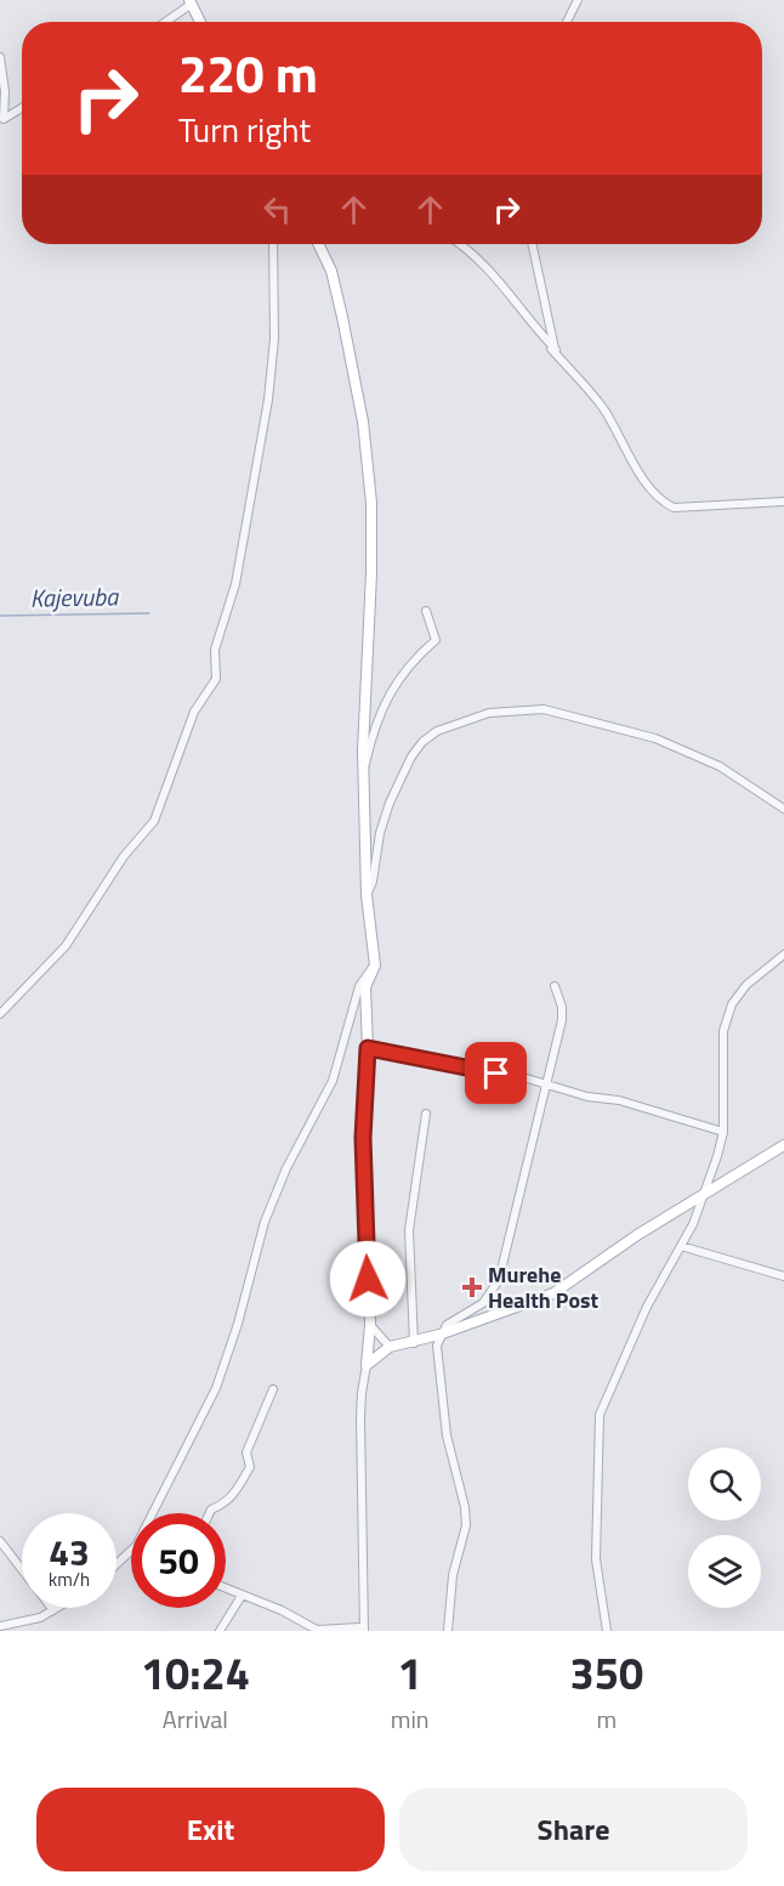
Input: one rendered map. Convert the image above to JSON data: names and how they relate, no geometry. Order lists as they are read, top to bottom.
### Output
{
  "water": ["Kajevuba"],
  "places": {
    "health": ["Murehe Health Post"]
  },
  "page": {
    "turn": ["220 m", "Turn right"],
    "speed": "43 km/h",
    "limit": "50",
    "eta": [
      "10:24",
      "Arrival",
      "1",
      "min",
      "350",
      "m"
    ],
    "buttons": ["Exit", "Share"]
  }
}
